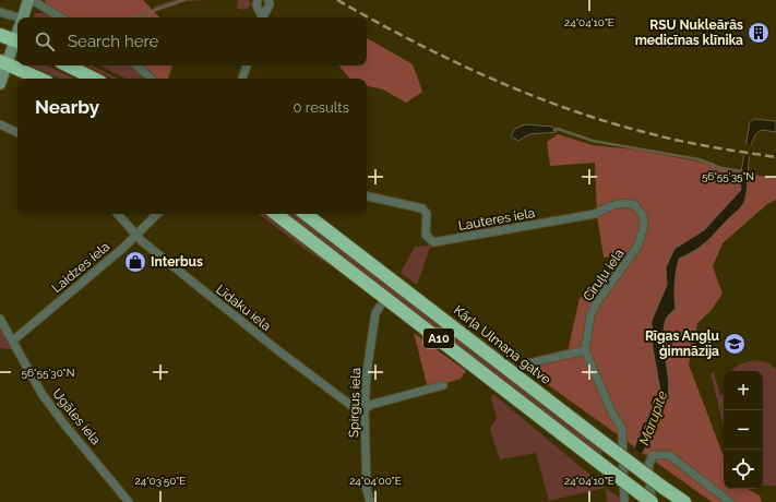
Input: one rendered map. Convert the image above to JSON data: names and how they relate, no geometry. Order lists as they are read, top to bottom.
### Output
{
  "streets": {
    "highway": ["A10", "Kārļa Ulmaņa gatve"],
    "street": [
      "Lauteres iela",
      "Laidzes iela",
      "Cīruļu iela",
      "Līdaku iela",
      "Spirgus iela",
      "Ugāles iela"
    ]
  },
  "crossings": [
    ["Lauteres iela", "Cīruļu iela"],
    ["Laidzes iela", "Līdaku iela"],
    ["Laidzes iela", "Ugāles iela"],
    ["Līdaku iela", "Spirgus iela"]
  ],
  "water": ["Mārupīte"],
  "places": {
    "building": ["RSU Nukleārās medicīnas klīnika"],
    "shop": ["Interbus"],
    "school or university": ["Rīgas Angļu ģimnāzija"]
  },
  "page": {
    "search": "Search here",
    "heading": ["Nearby", "0 results"],
    "map_buttons": ["+", "−"]
  },
  "coordinates": [
    "24°04'10\"E",
    "56°55'35\"N",
    "56°55'30\"N",
    "24°03'50\"E",
    "24°04'00\"E"
  ]
}
